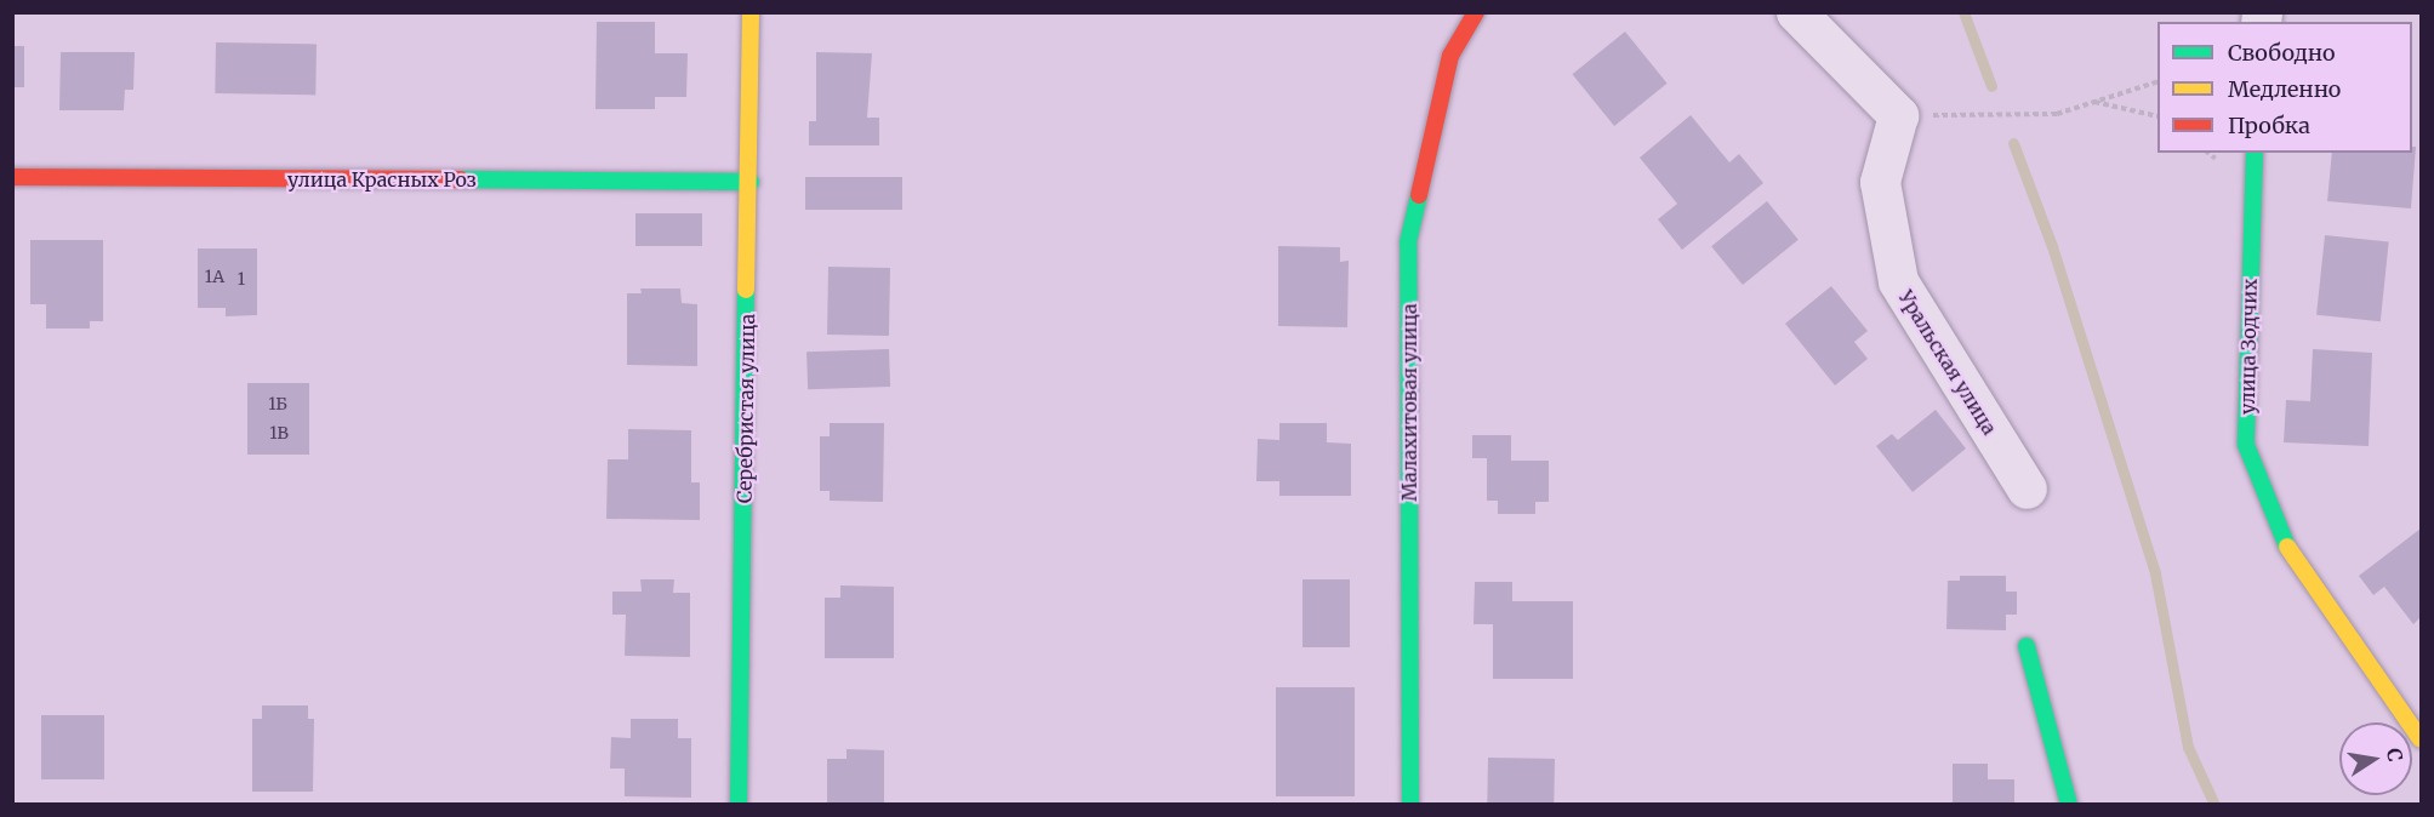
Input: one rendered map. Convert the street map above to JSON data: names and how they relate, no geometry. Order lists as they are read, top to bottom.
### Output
{
  "streets": {
    "street": [
      "улица Красных Роз",
      "улица Зодчих",
      "Уральская улица",
      "Малахитовая улица",
      "Серебристая улица"
    ]
  },
  "crossings": [
    ["улица Красных Роз", "Серебристая улица"]
  ],
  "house_numbers": [
    "1А",
    "1",
    "1Б",
    "1В"
  ],
  "legend": ["Свободно", "Медленно", "Пробка"],
  "north": "right"
}
